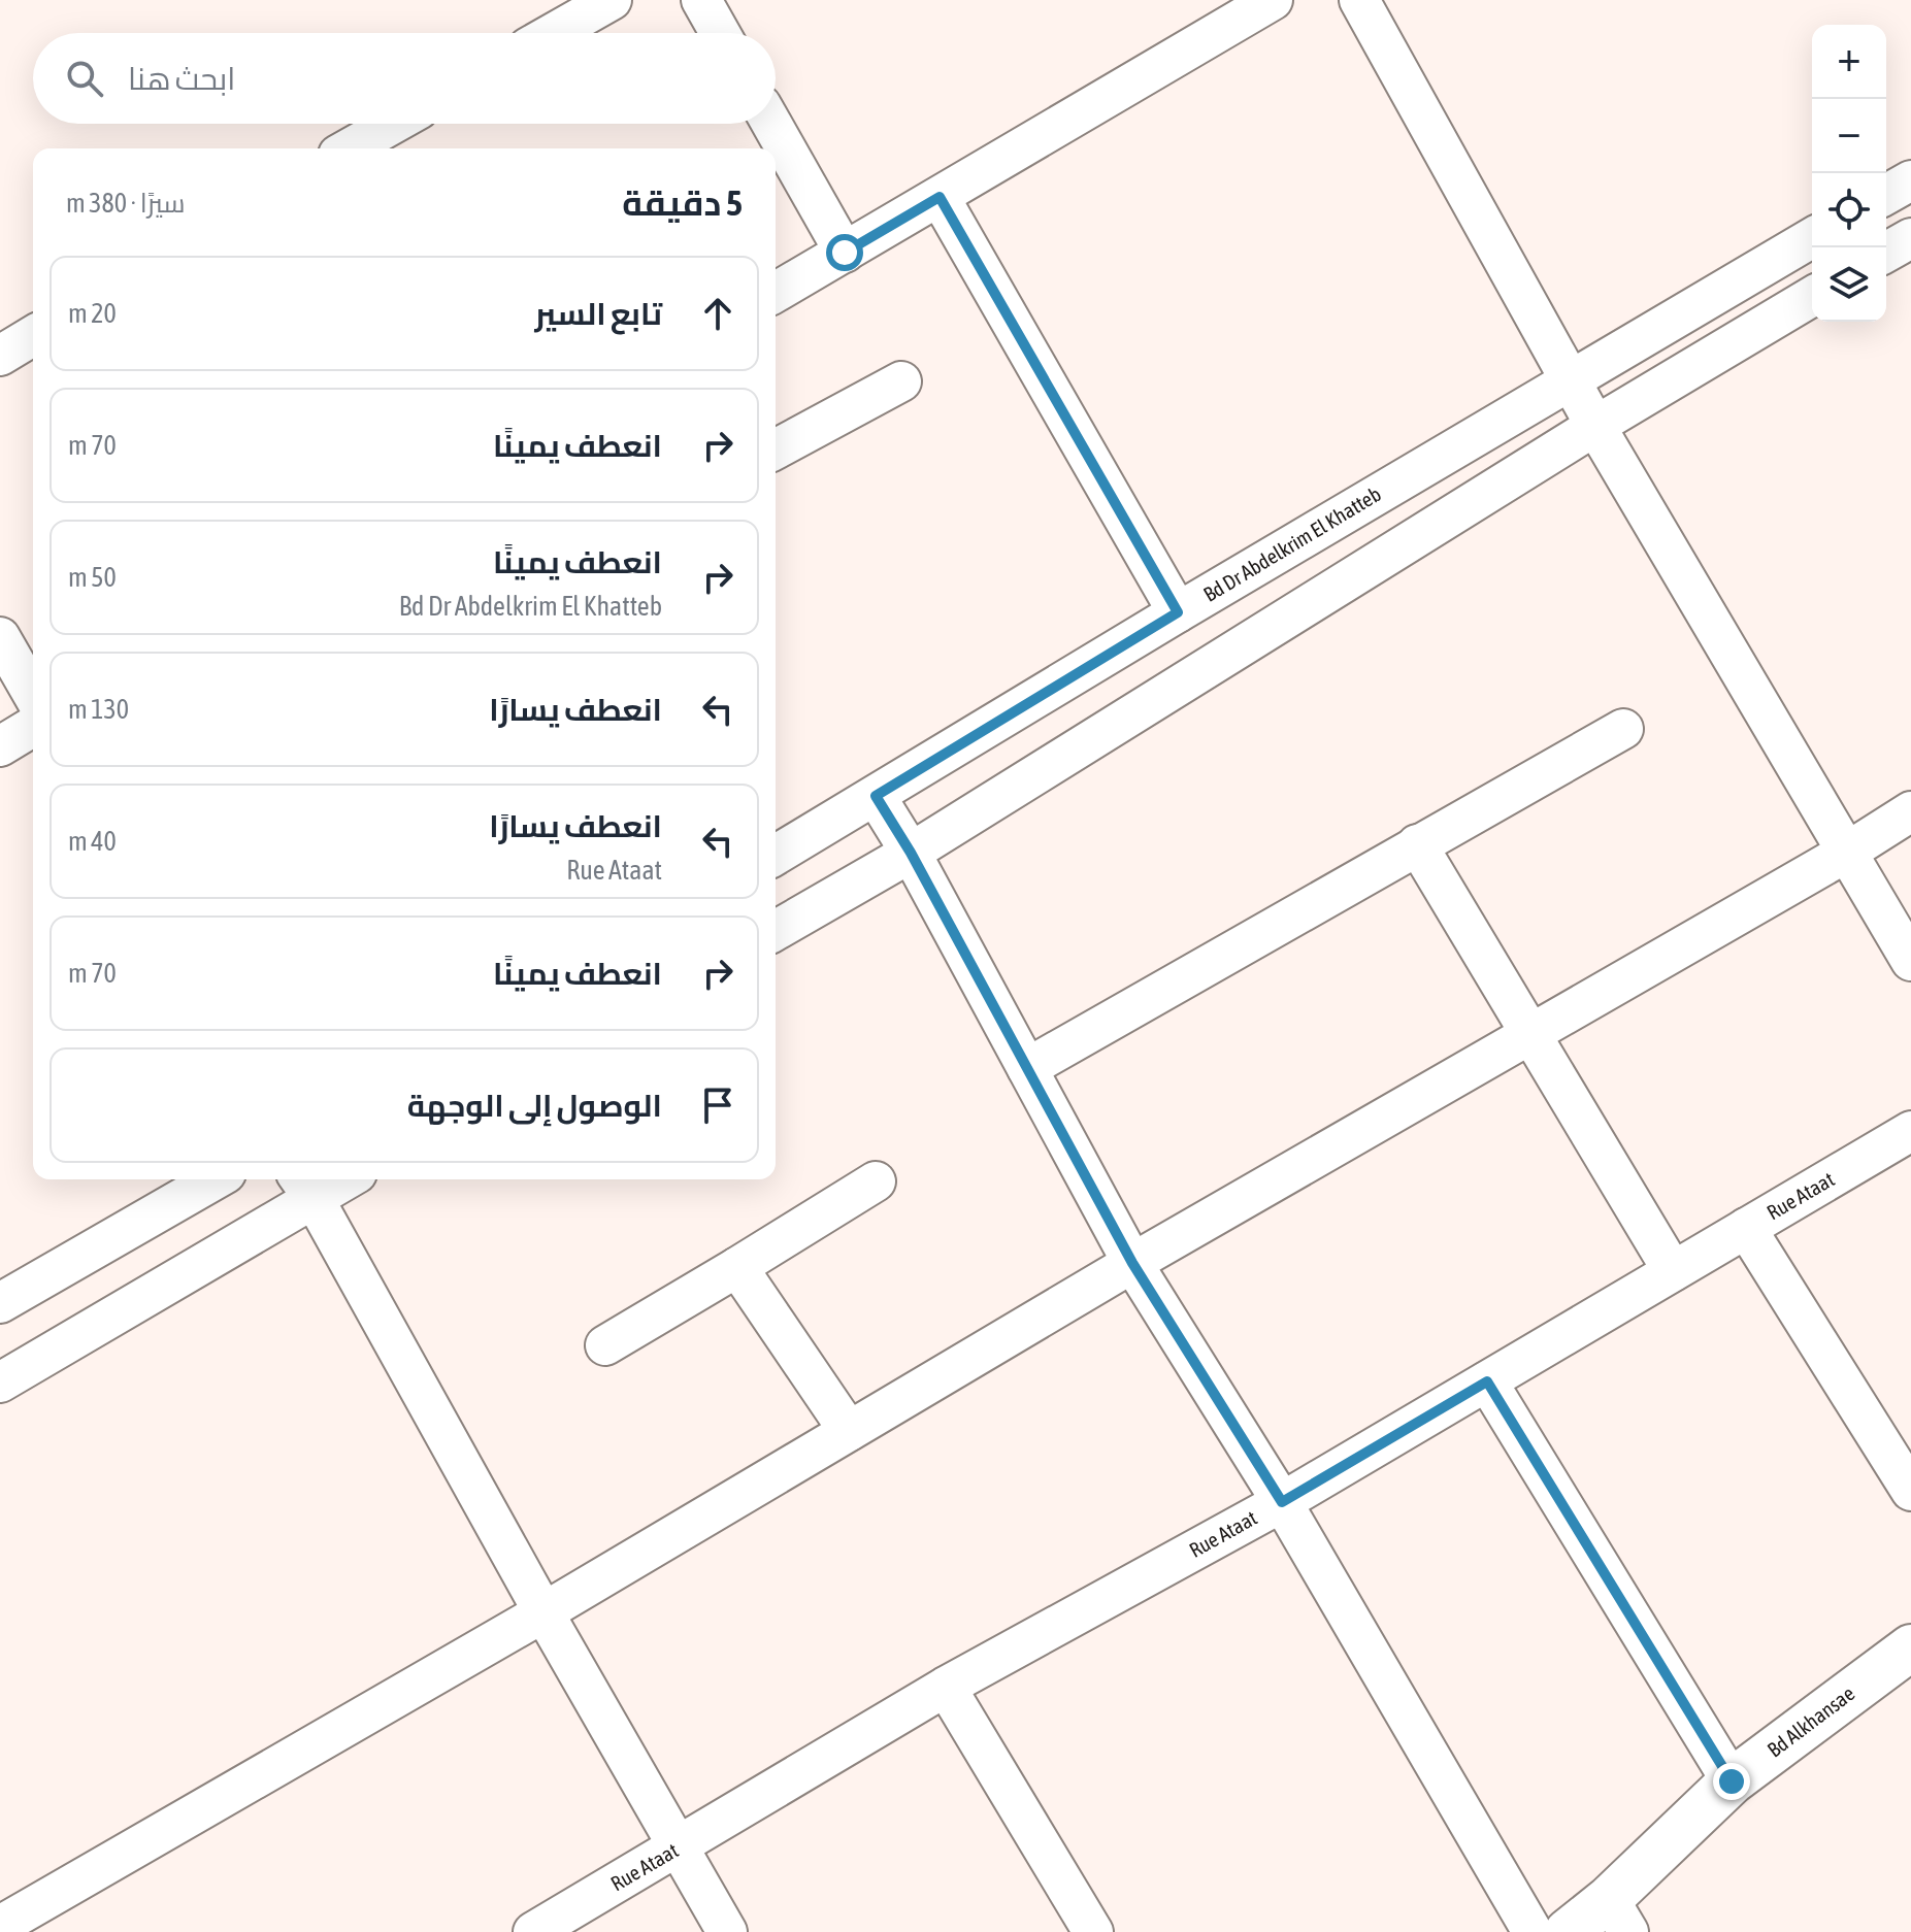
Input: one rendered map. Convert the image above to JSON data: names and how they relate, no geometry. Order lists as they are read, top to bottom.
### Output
{
  "streets": {
    "main road": ["Bd Alkhansae"],
    "street": ["Bd Dr Abdelkrim El Khatteb", "Rue Ataat"]
  },
  "page": {
    "map_buttons": ["+", "−"],
    "search": "ابحث هنا",
    "heading": ["5 دقيقة", "سيرًا · 380 m"],
    "list": [
      ["تابع السير", "20 m"],
      ["انعطف يمينًا", "70 m"],
      ["انعطف يمينًا", "Bd Dr Abdelkrim El Khatteb", "50 m"],
      ["انعطف يسارًا", "130 m"],
      ["انعطف يسارًا", "Rue Ataat", "40 m"],
      ["انعطف يمينًا", "70 m"],
      "الوصول إلى الوجهة"
    ]
  }
}
